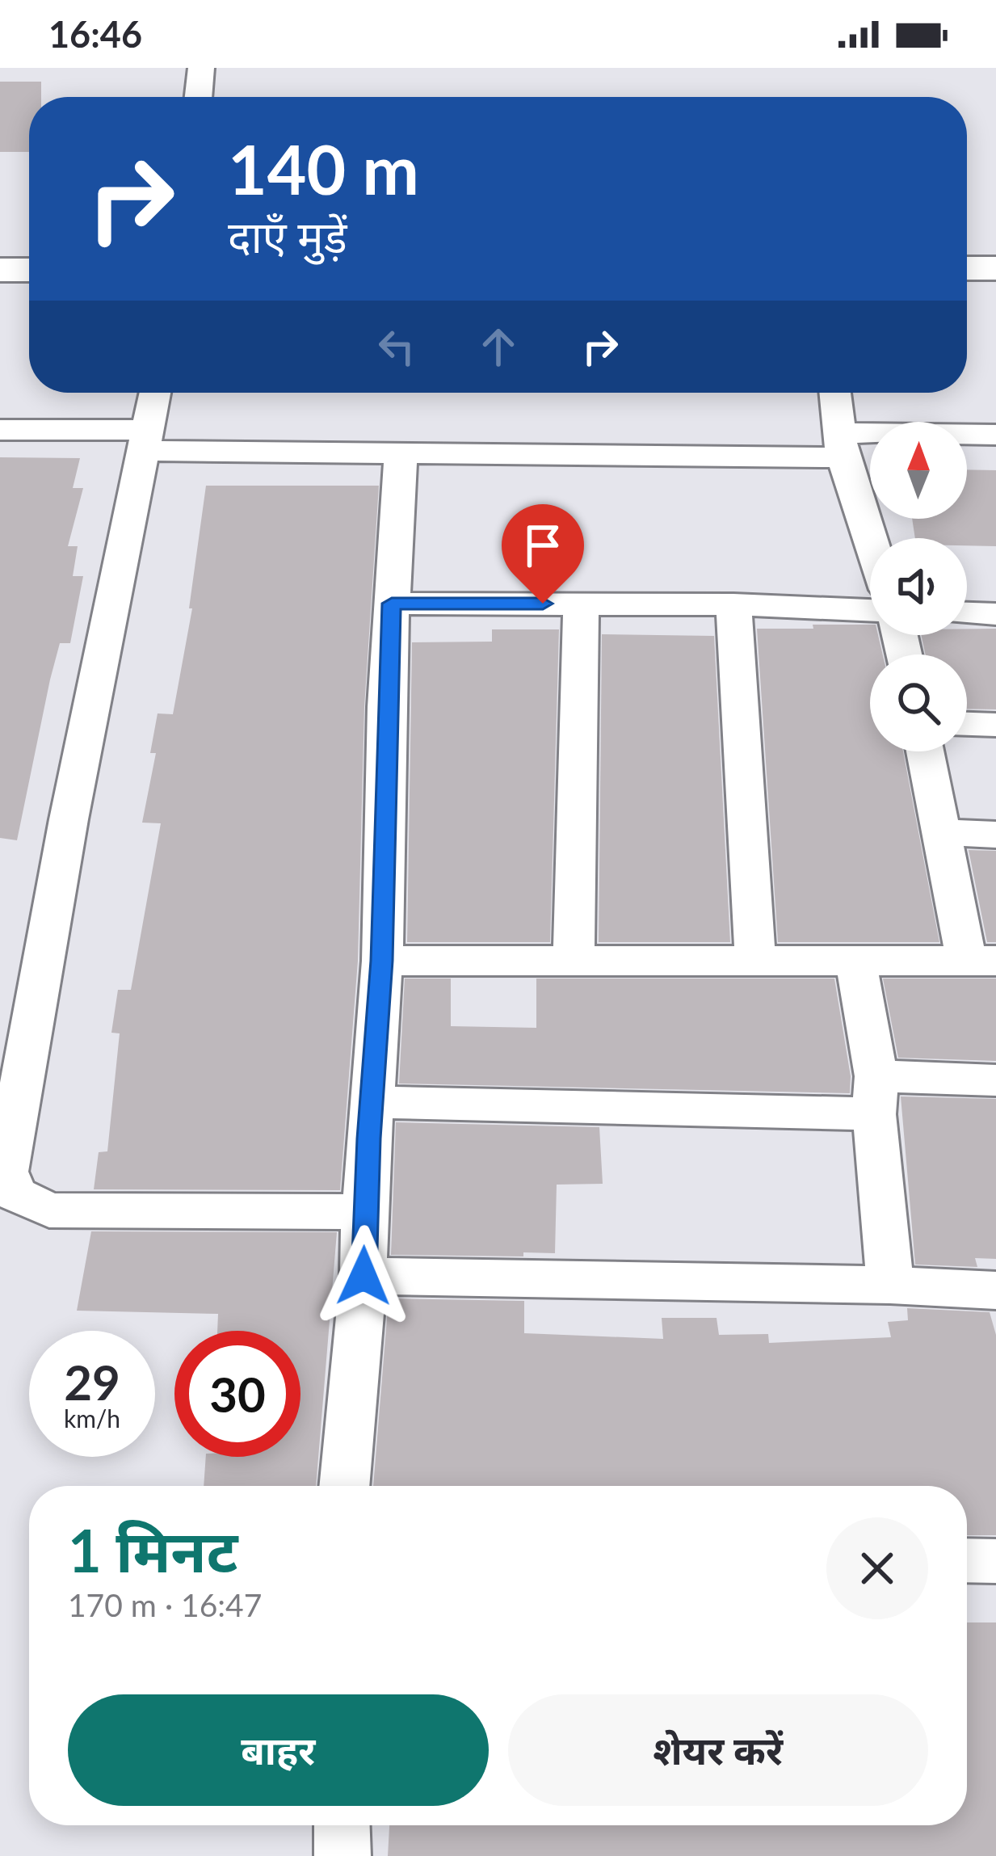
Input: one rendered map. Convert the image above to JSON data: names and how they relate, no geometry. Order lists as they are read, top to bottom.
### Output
{
  "north": "top",
  "page": {
    "status": "16:46",
    "turn": ["140 m", "दाएँ मुड़ें"],
    "speed": "29 km/h",
    "limit": "30",
    "heading": ["1 मिनट", "170 m · 16:47"],
    "buttons": ["बाहर", "शेयर करें"]
  }
}
